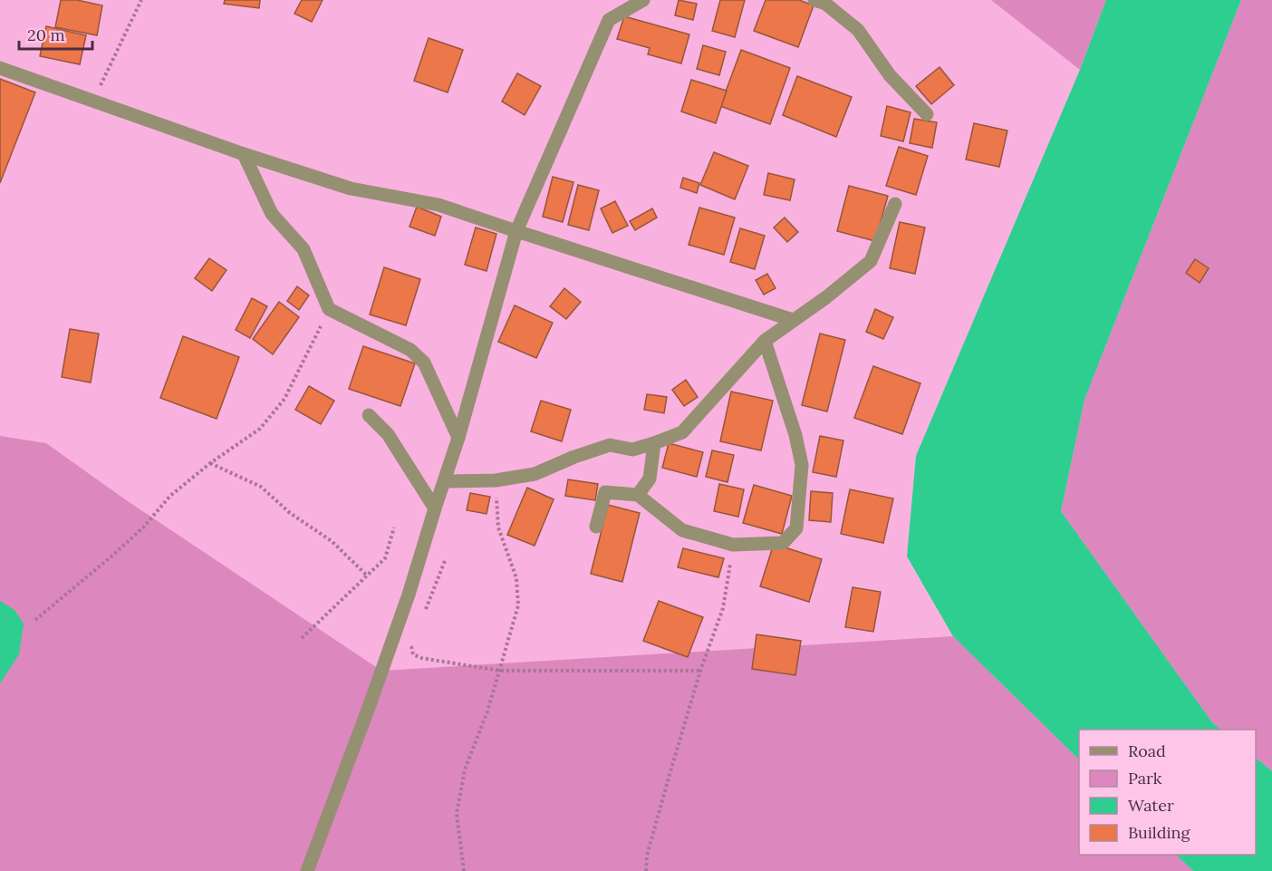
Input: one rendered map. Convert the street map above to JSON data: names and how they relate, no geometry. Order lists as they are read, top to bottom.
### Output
{
  "legend": [
    "Road",
    "Park",
    "Water",
    "Building"
  ],
  "scale_bar": "20 m"
}
